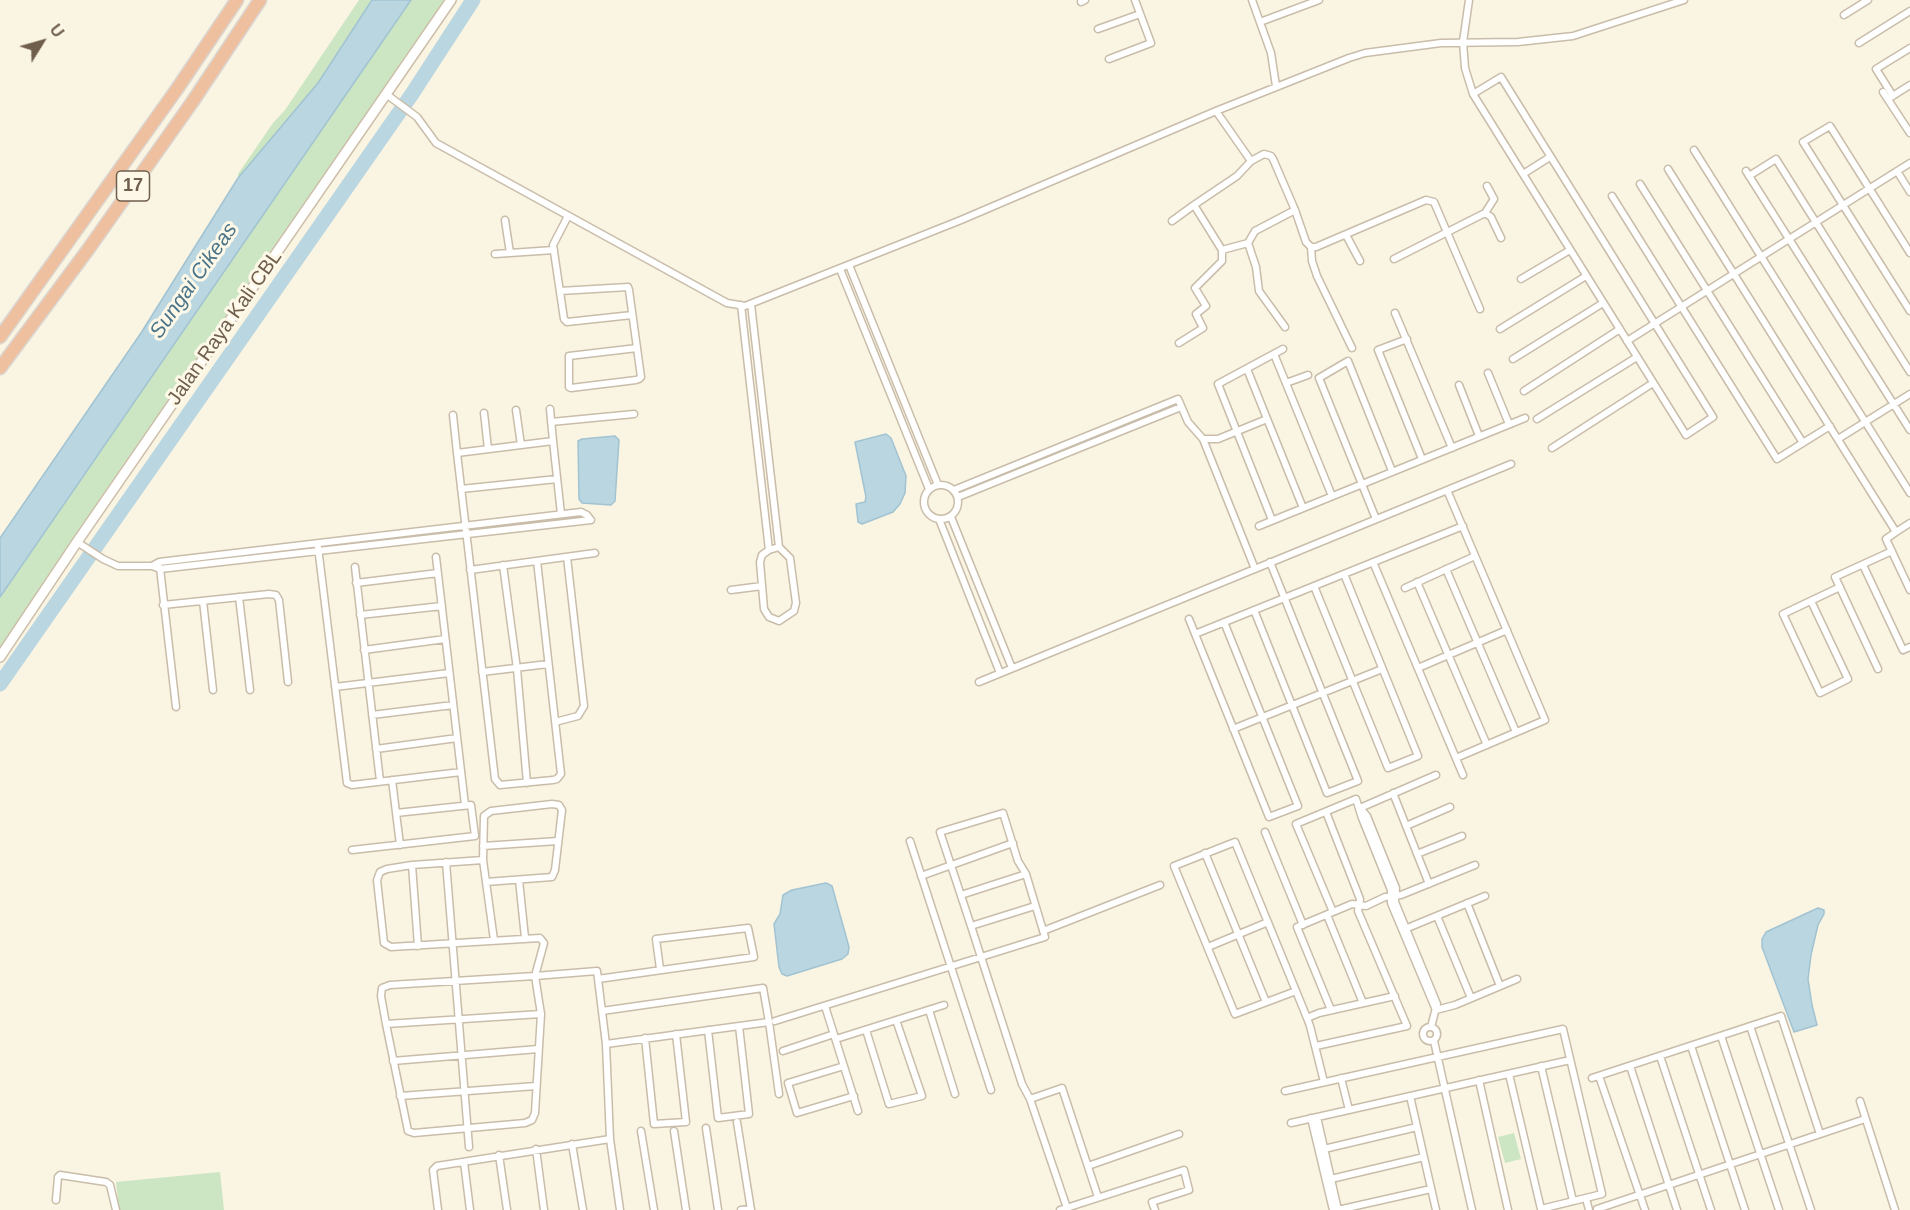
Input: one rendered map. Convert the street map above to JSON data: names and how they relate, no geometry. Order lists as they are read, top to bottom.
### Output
{
  "streets": {
    "highway": ["17"],
    "main road": ["Jalan Raya Kali CBL"]
  },
  "water": ["Sungai Cikeas"],
  "north": "top right"
}
